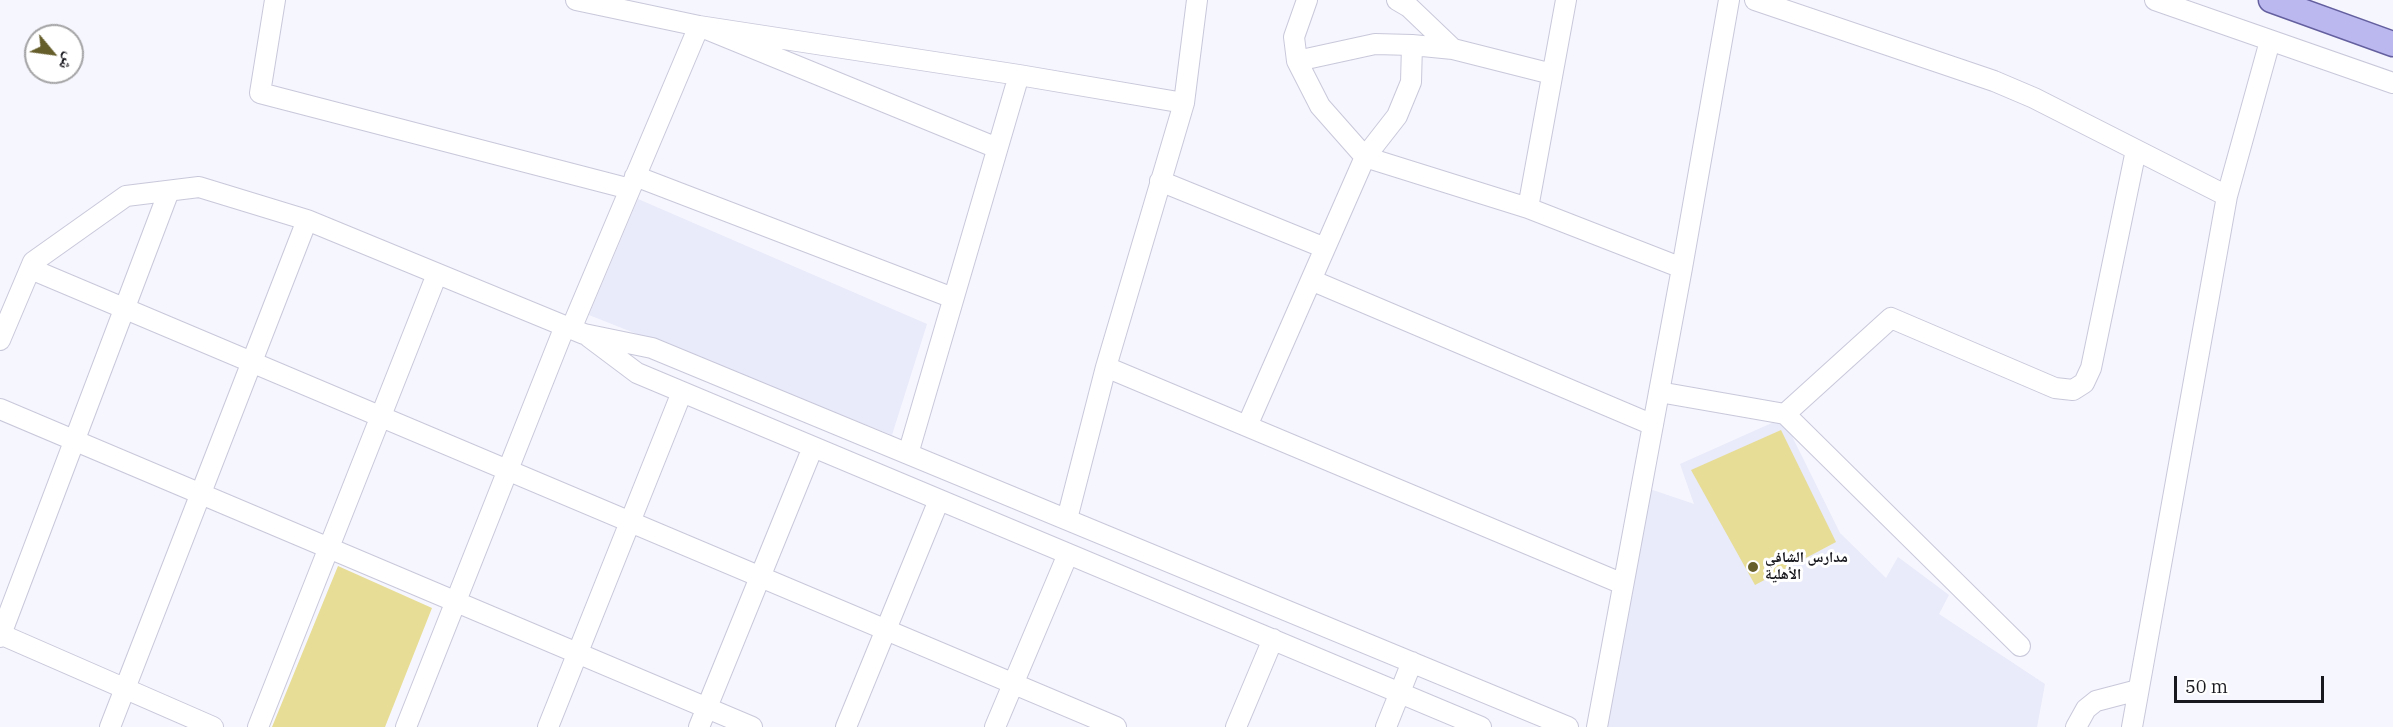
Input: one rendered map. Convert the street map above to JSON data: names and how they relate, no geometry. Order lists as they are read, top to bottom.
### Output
{
  "places": ["مدارس الشافي الأهلية"],
  "scale_bar": "50 m",
  "north": "bottom right"
}
